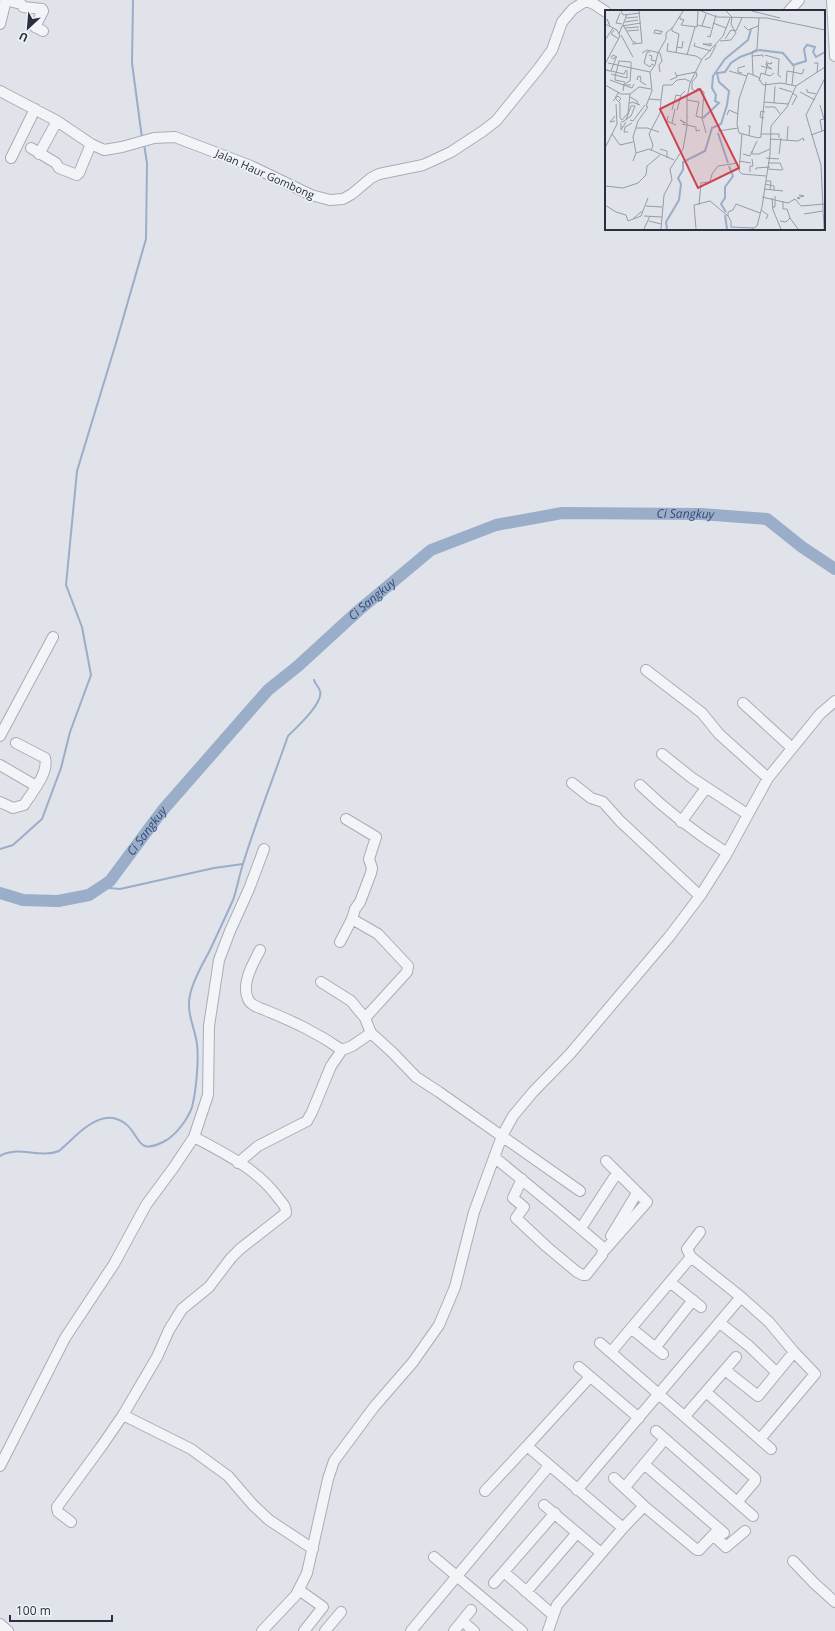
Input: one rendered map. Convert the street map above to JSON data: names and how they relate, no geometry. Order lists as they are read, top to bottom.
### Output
{
  "streets": {
    "street": ["Jalan Haur Gombong"]
  },
  "water": ["Ci Sangkuy"],
  "scale_bar": "100 m",
  "north": "bottom left"
}
